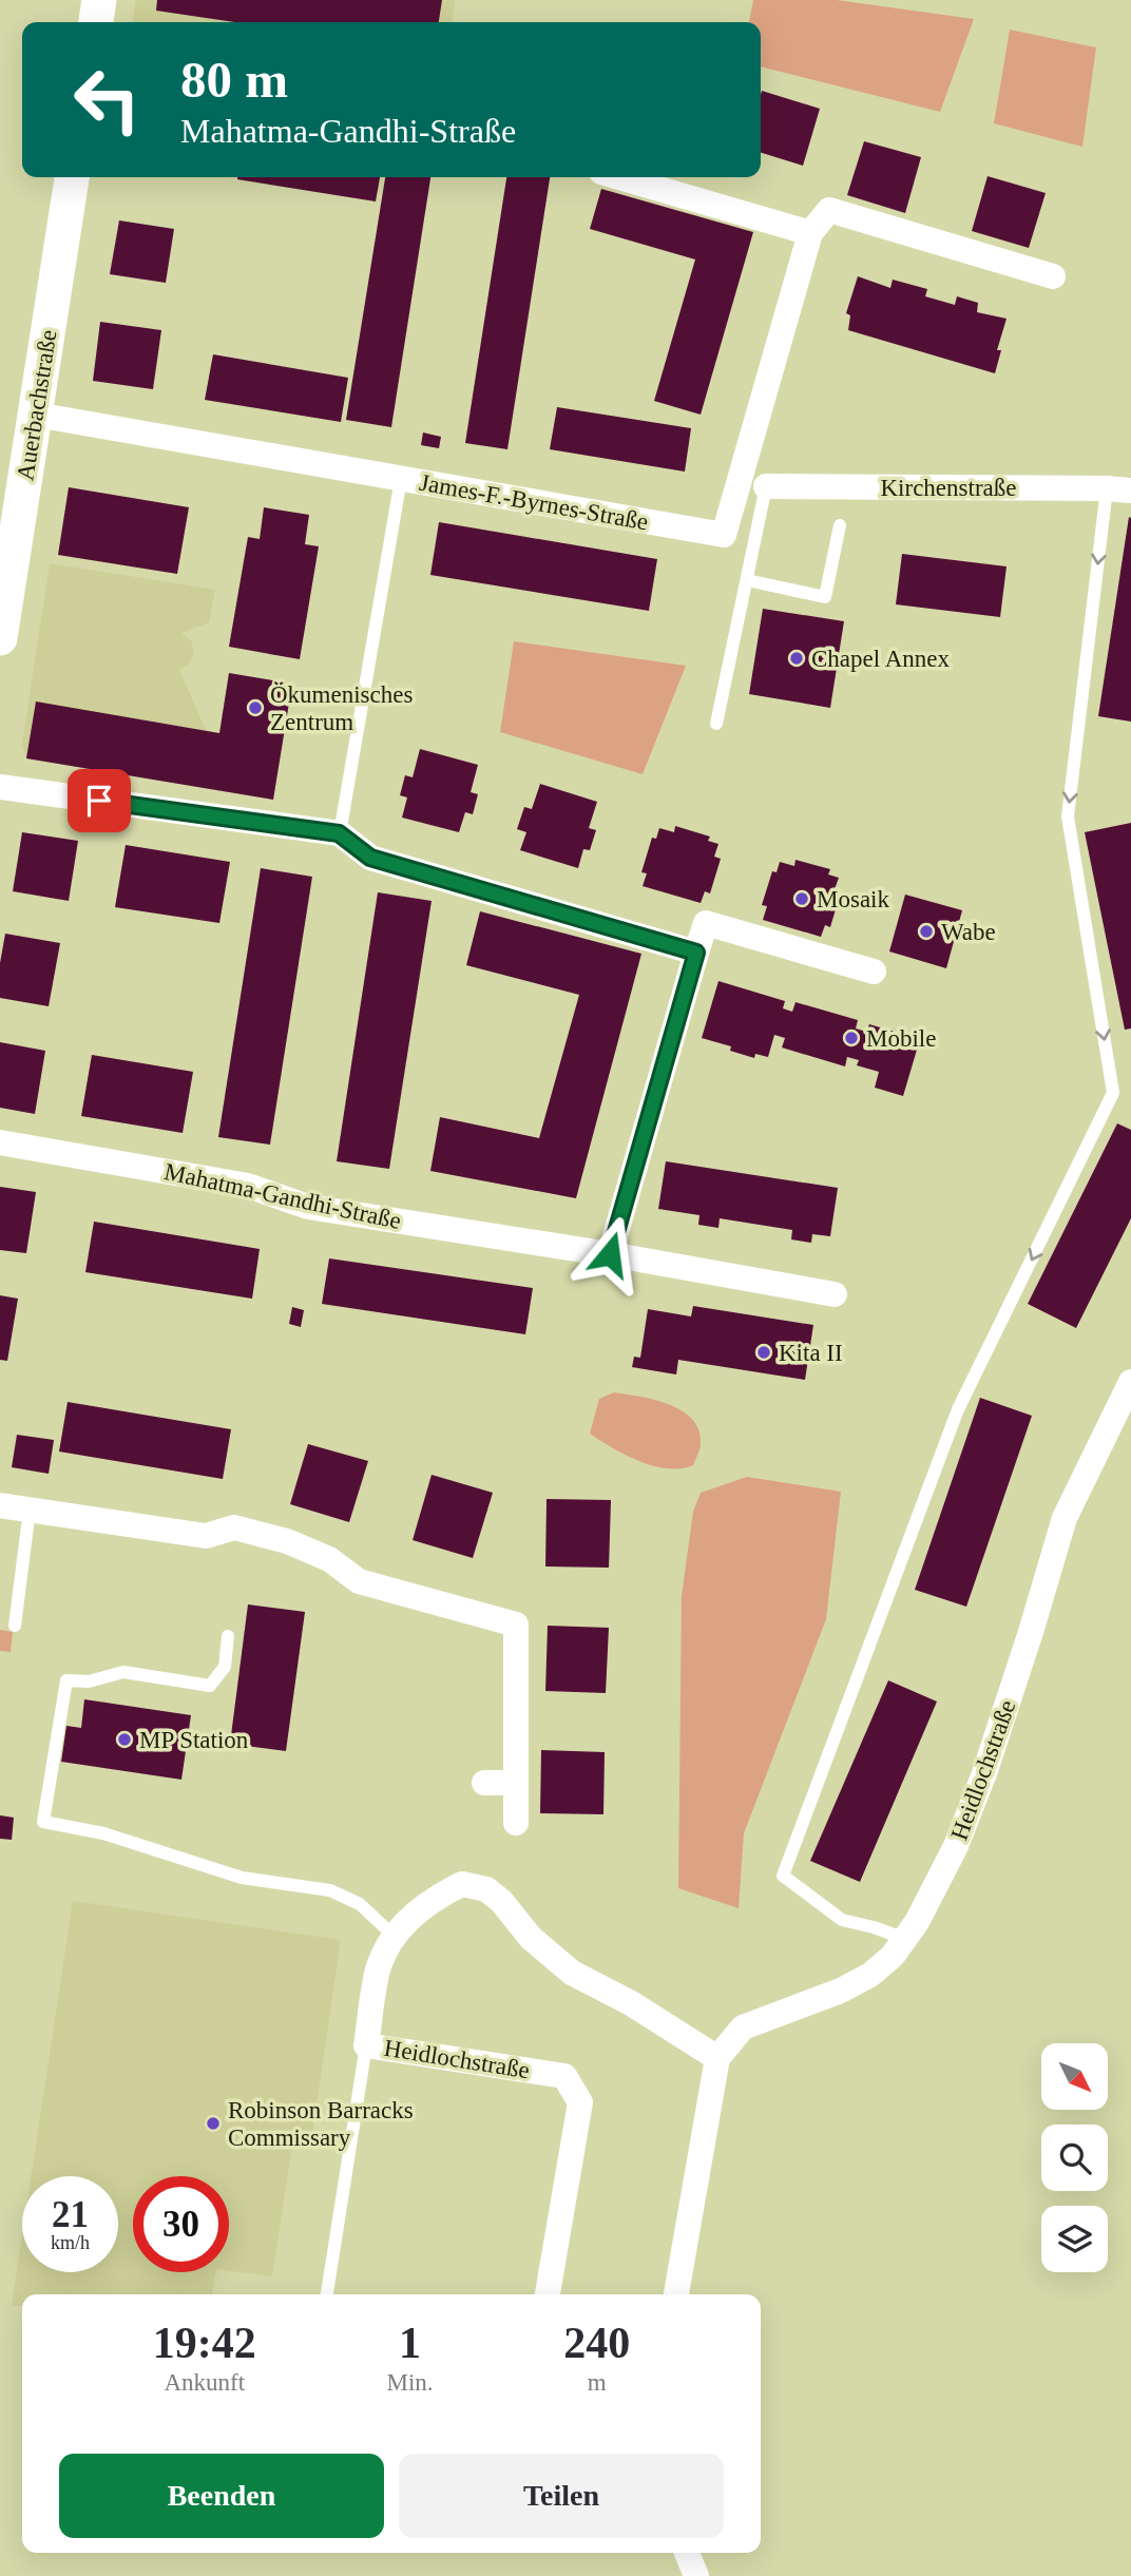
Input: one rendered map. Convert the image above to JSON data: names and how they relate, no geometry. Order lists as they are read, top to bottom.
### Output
{
  "streets": {
    "main road": ["Auerbachstraße"],
    "street": [
      "Kirchenstraße",
      "James-F.-Byrnes-Straße",
      "Mahatma-Gandhi-Straße",
      "Heidlochstraße"
    ]
  },
  "crossings": [
    ["Auerbachstraße", "James-F.-Byrnes-Straße"]
  ],
  "places": [
    "Chapel Annex",
    "Ökumenisches Zentrum",
    "Mosaik",
    "Wabe",
    "Mobile",
    "Kita II",
    "MP Station",
    "Robinson Barracks Commissary"
  ],
  "north": "bottom right",
  "page": {
    "turn": ["80 m", "Mahatma-Gandhi-Straße"],
    "speed": "21 km/h",
    "limit": "30",
    "eta": [
      "19:42",
      "Ankunft",
      "1",
      "Min.",
      "240",
      "m"
    ],
    "buttons": ["Beenden", "Teilen"]
  }
}
